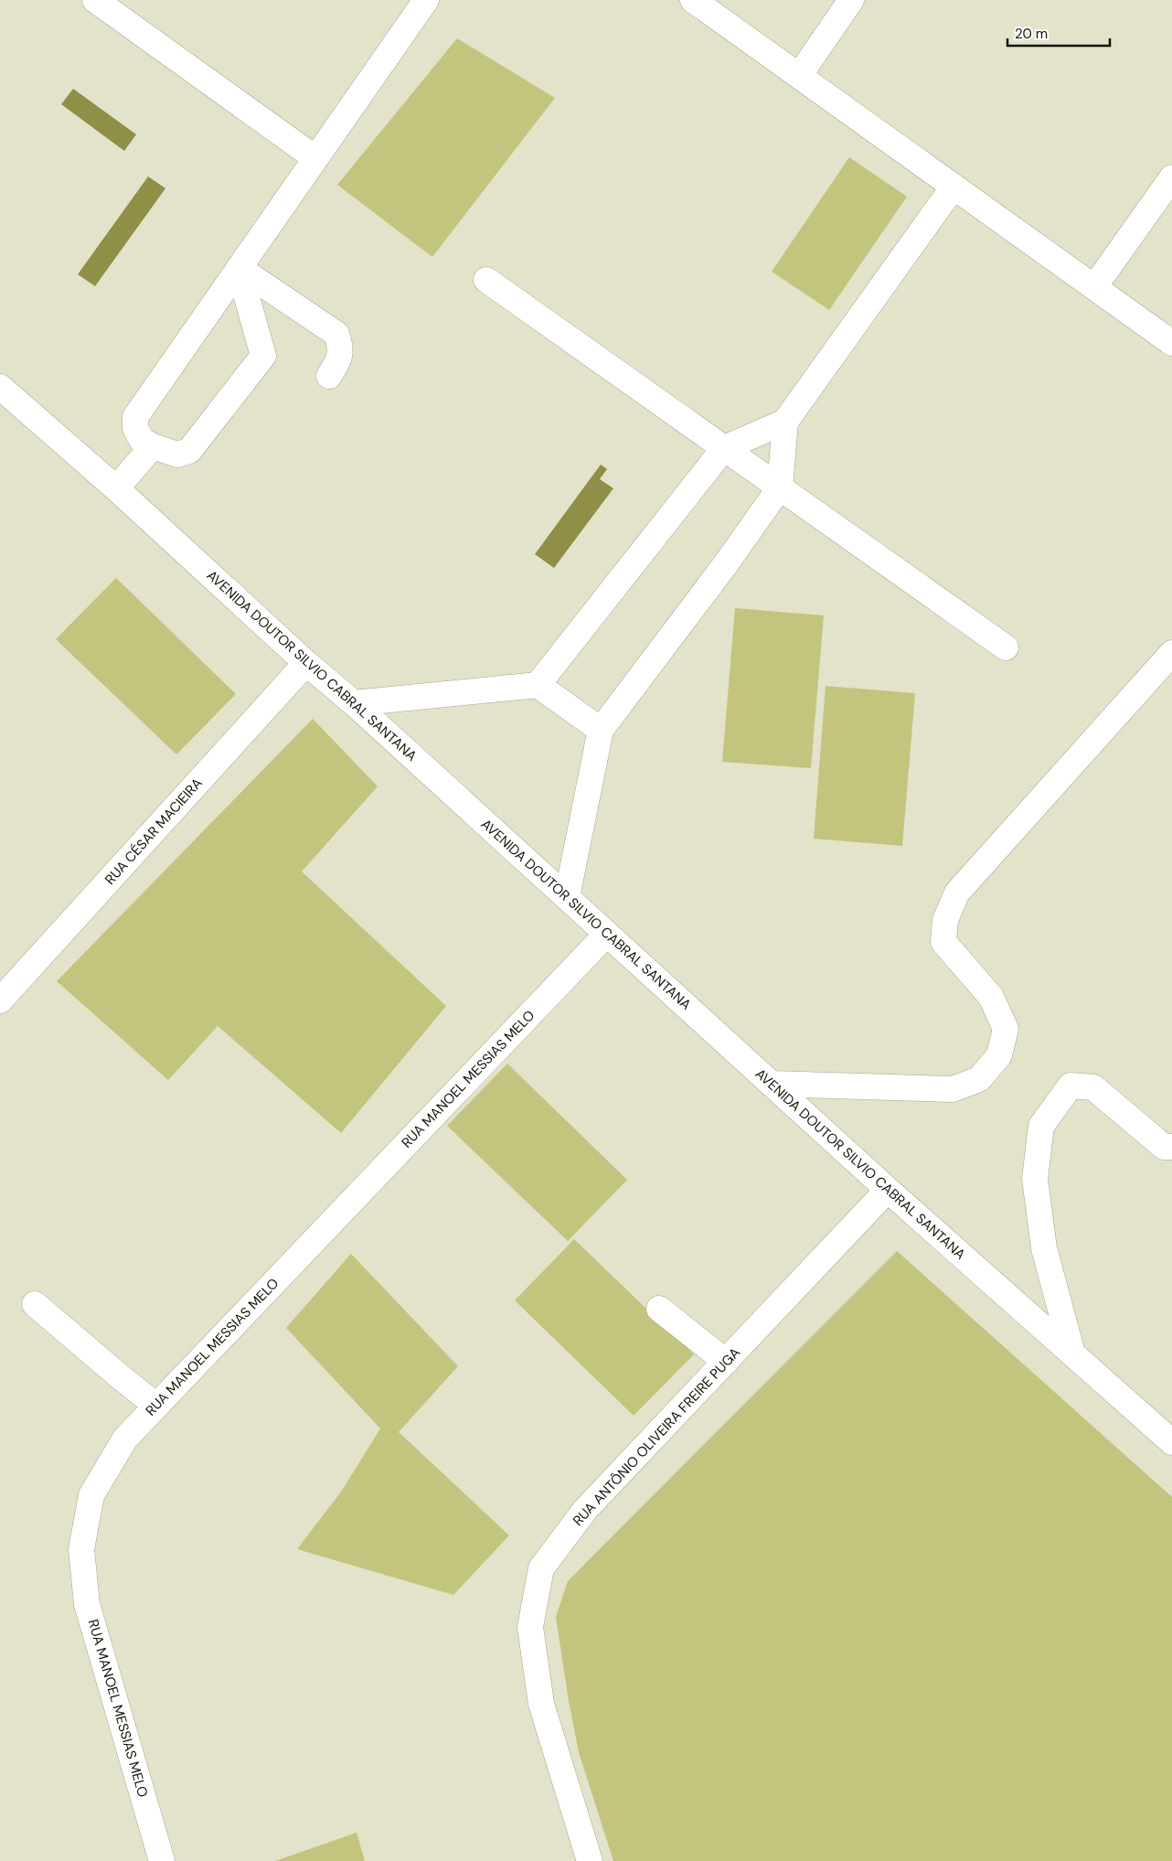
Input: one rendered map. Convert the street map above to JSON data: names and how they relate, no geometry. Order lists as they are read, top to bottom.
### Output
{
  "streets": {
    "street": [
      "AVENIDA DOUTOR SILVIO CABRAL SANTANA",
      "RUA CÉSAR MACIEIRA",
      "RUA MANOEL MESSIAS MELO",
      "RUA ANTÔNIO OLIVEIRA FREIRE PUGA"
    ]
  },
  "crossings": [
    ["AVENIDA DOUTOR SILVIO CABRAL SANTANA", "RUA CÉSAR MACIEIRA"],
    ["AVENIDA DOUTOR SILVIO CABRAL SANTANA", "RUA MANOEL MESSIAS MELO"],
    ["AVENIDA DOUTOR SILVIO CABRAL SANTANA", "RUA ANTÔNIO OLIVEIRA FREIRE PUGA"]
  ],
  "scale_bar": "20 m"
}
